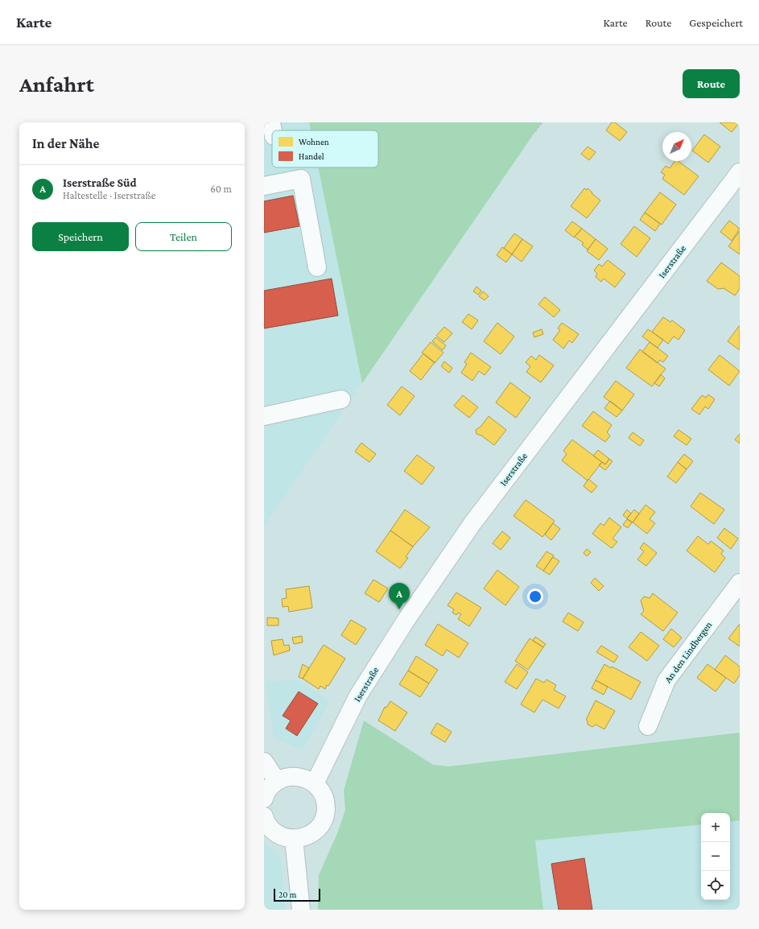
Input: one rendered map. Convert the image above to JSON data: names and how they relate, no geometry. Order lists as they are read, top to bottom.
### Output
{
  "streets": {
    "street": ["Iserstraße", "An den Lindbergen"]
  },
  "legend": ["Wohnen", "Handel"],
  "scale_bar": "20 m",
  "north": "top right",
  "page": {
    "header": "Karte",
    "nav": ["Karte", "Route", "Gespeichert"],
    "buttons": [
      "Route",
      ["Speichern", "Teilen"]
    ],
    "title": "Anfahrt",
    "heading": "In der Nähe",
    "list": [
      {
        "mark": "A",
        "name": "Iserstraße Süd",
        "note": "Haltestelle · Iserstraße",
        "value": "60 m"
      }
    ],
    "pins": "A",
    "map_buttons": ["+", "−"],
    "scale": "20 m"
  }
}
